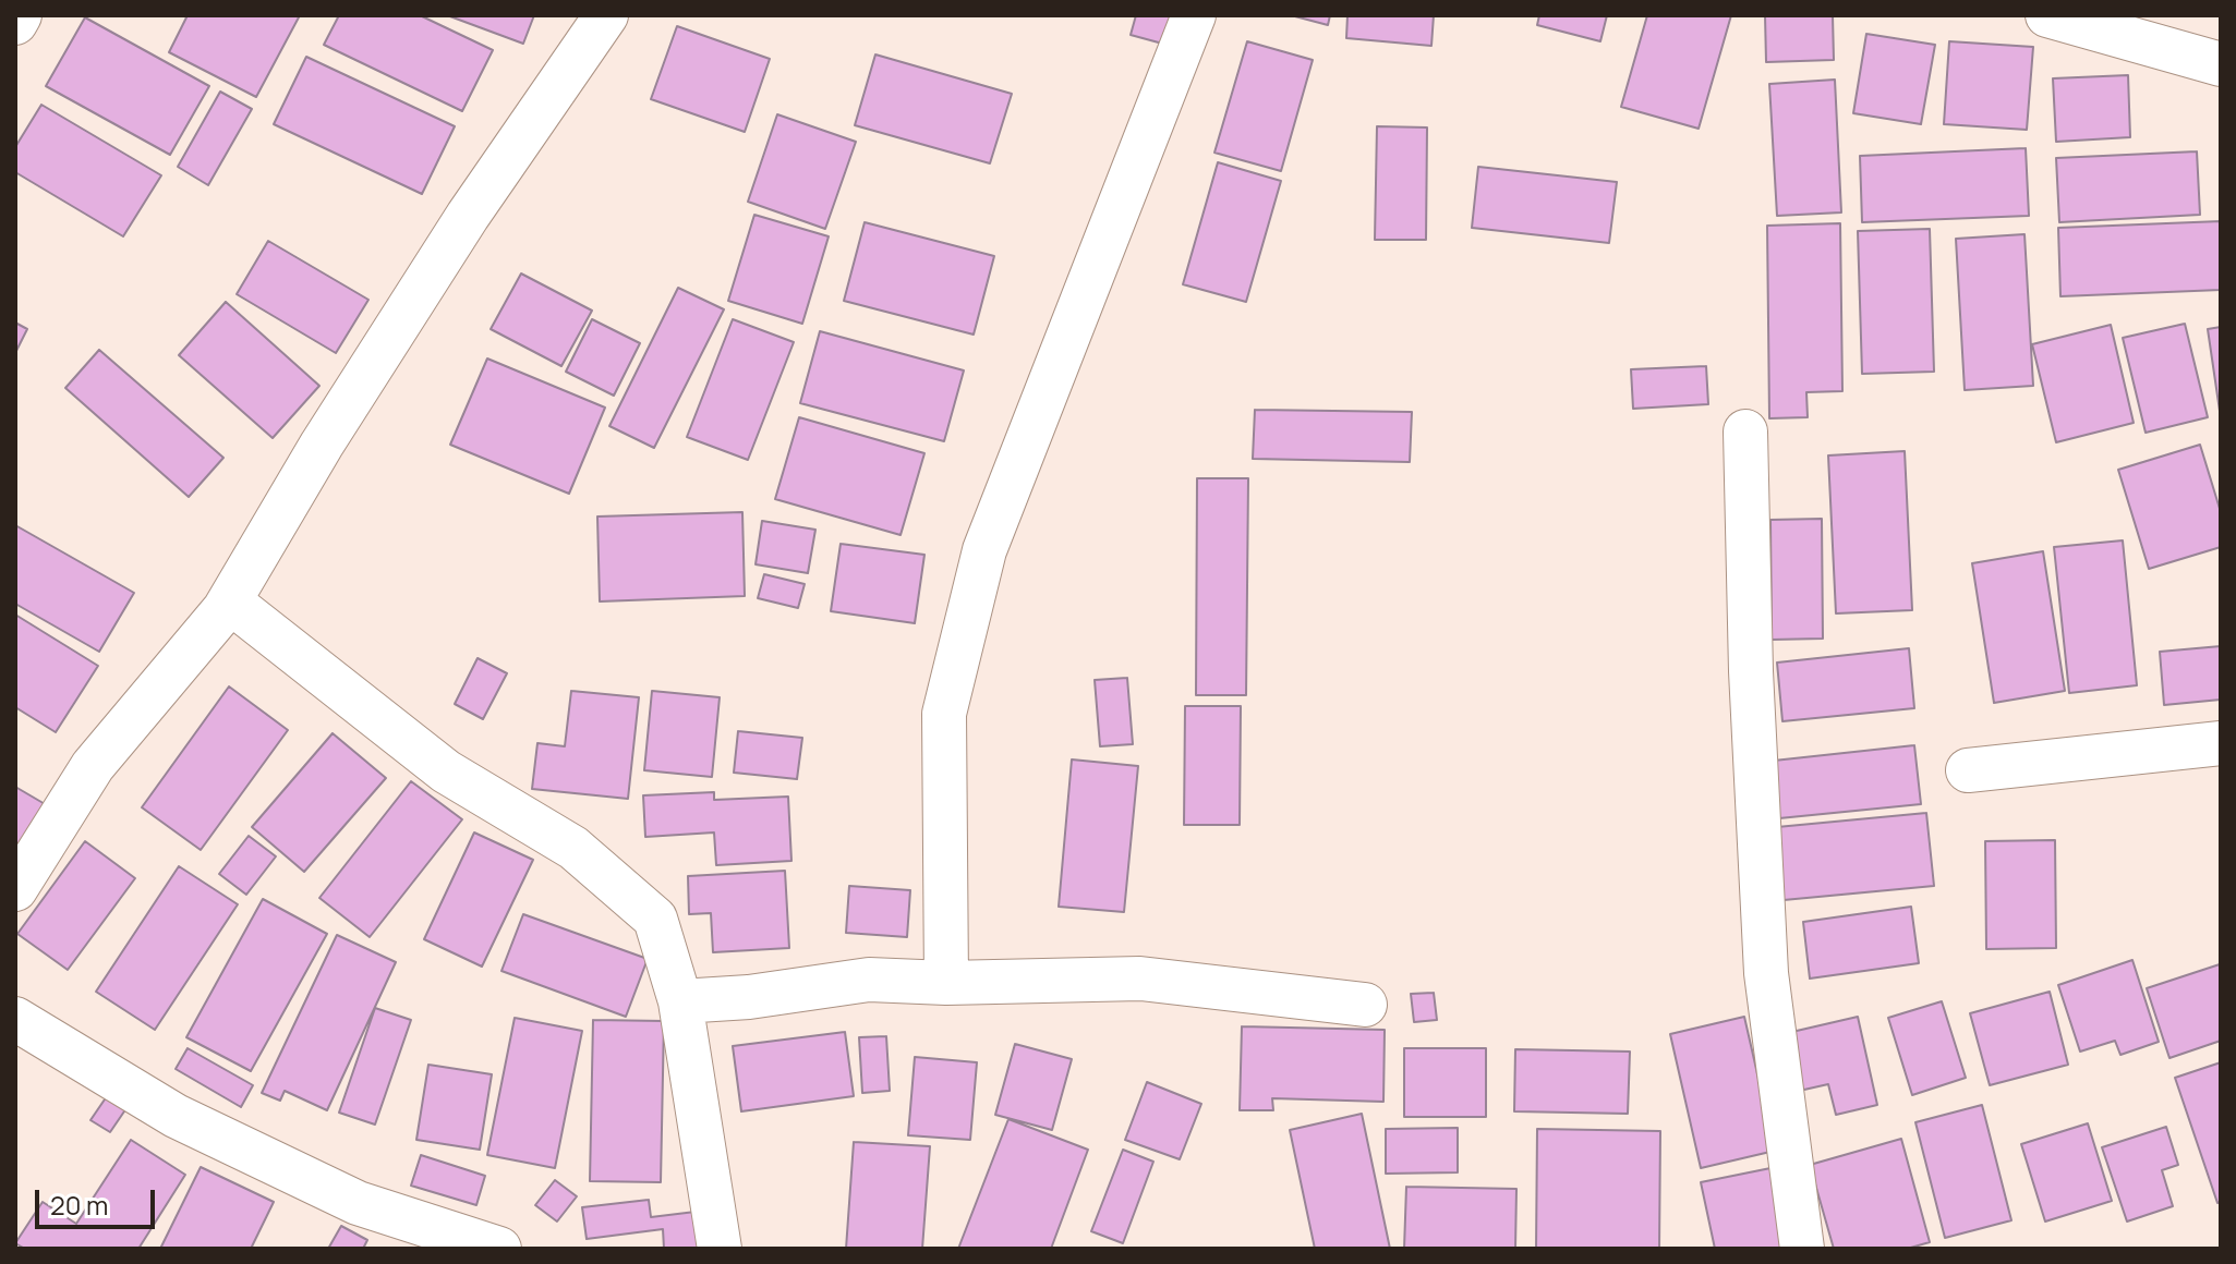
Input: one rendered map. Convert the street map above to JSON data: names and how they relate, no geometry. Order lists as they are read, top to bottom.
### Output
{
  "scale_bar": "20 m"
}
